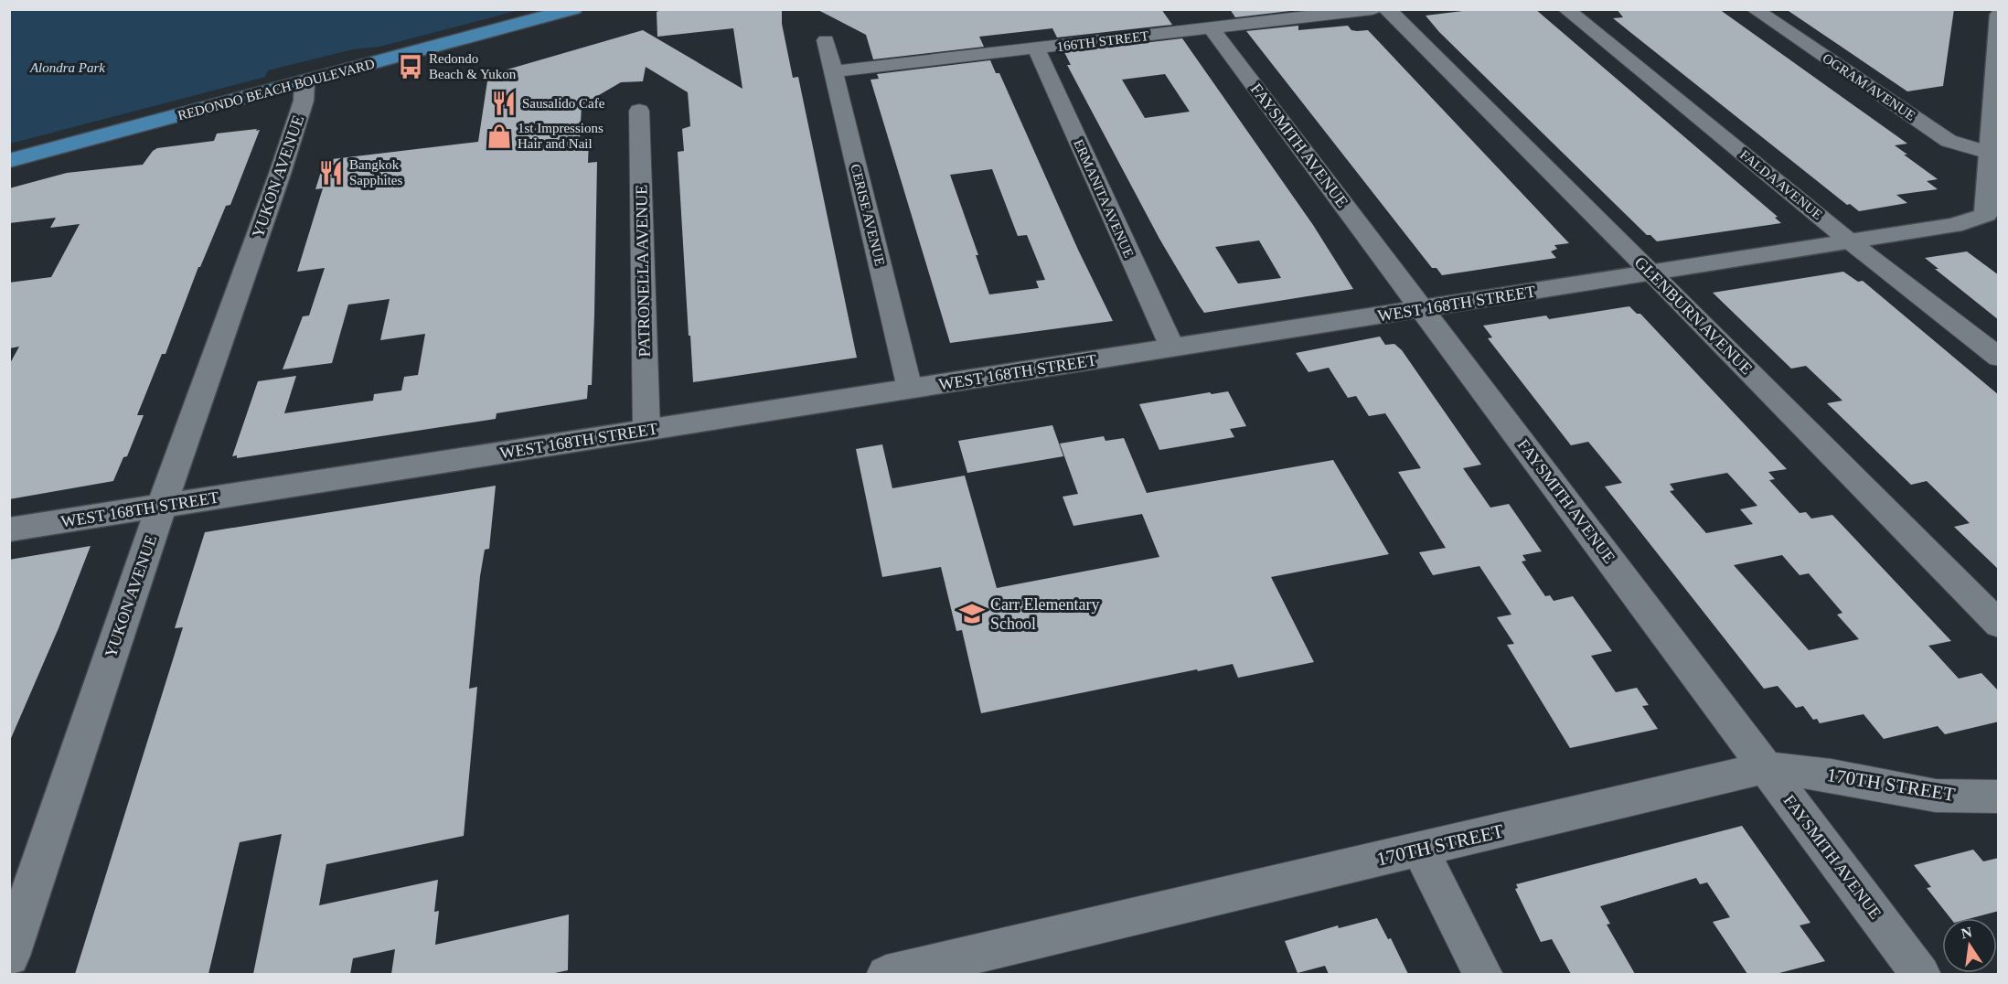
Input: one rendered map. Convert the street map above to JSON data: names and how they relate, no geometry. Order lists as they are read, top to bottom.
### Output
{
  "streets": {
    "main road": ["REDONDO BEACH BOULEVARD"],
    "street": [
      "166TH STREET",
      "OGRAM AVENUE",
      "FAYSMITH AVENUE",
      "YUKON AVENUE",
      "FALDA AVENUE",
      "ERMANITA AVENUE",
      "CERISE AVENUE",
      "PATRONELLA AVENUE",
      "WEST 168TH STREET",
      "GLENBURN AVENUE",
      "170TH STREET"
    ]
  },
  "crossings": [
    ["166TH STREET", "FAYSMITH AVENUE"],
    ["166TH STREET", "ERMANITA AVENUE"],
    ["166TH STREET", "CERISE AVENUE"],
    ["REDONDO BEACH BOULEVARD", "YUKON AVENUE"],
    ["FAYSMITH AVENUE", "WEST 168TH STREET"],
    ["FAYSMITH AVENUE", "170TH STREET"],
    ["YUKON AVENUE", "WEST 168TH STREET"],
    ["FALDA AVENUE", "WEST 168TH STREET"],
    ["ERMANITA AVENUE", "WEST 168TH STREET"],
    ["CERISE AVENUE", "WEST 168TH STREET"],
    ["PATRONELLA AVENUE", "WEST 168TH STREET"],
    ["WEST 168TH STREET", "GLENBURN AVENUE"]
  ],
  "parks": ["Alondra Park"],
  "places": {
    "bus stop": ["Redondo Beach & Yukon"],
    "restaurant": ["Sausalido Cafe", "Bangkok Sapphites"],
    "shop": ["1st Impressions Hair and Nail"],
    "school or university": ["Carr Elementary School"]
  },
  "north": "top"
}
